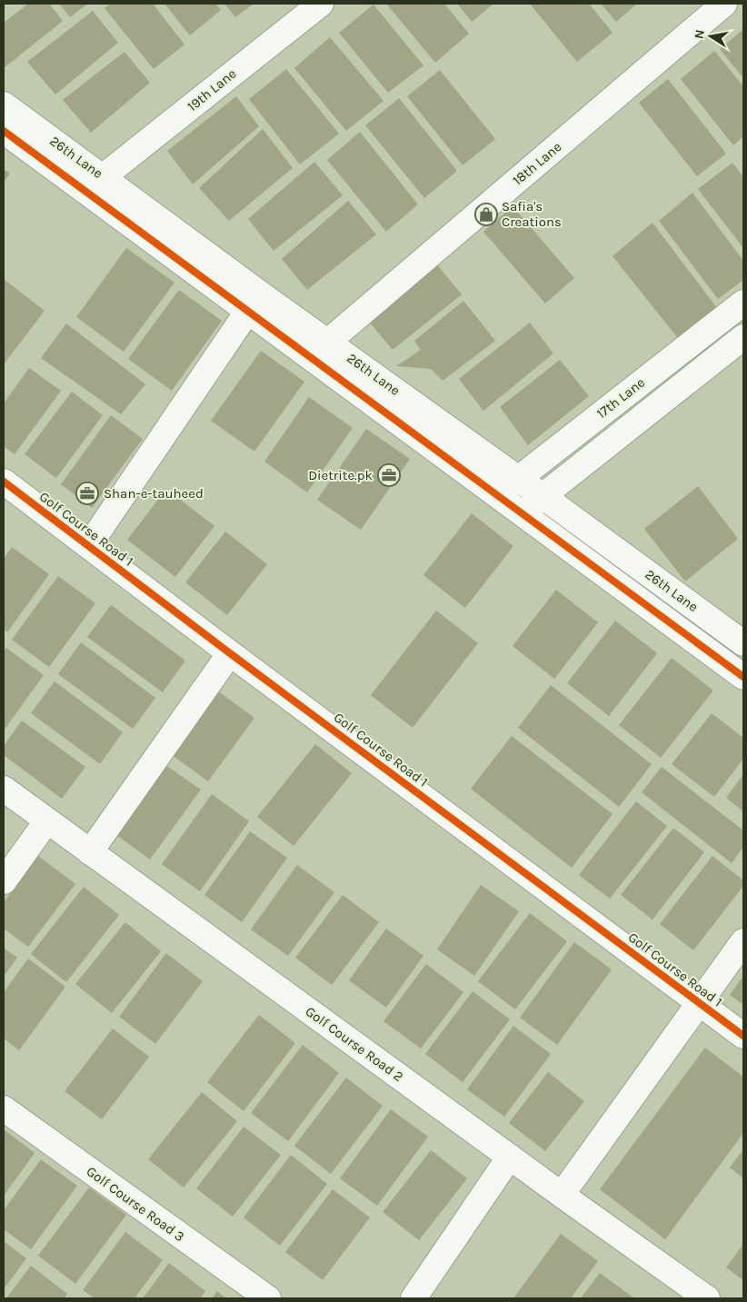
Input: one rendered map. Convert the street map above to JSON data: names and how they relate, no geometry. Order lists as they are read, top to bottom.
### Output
{
  "streets": {
    "street": [
      "19th Lane",
      "26th Lane",
      "18th Lane",
      "17th Lane",
      "Golf Course Road 1",
      "Golf Course Road 2",
      "Golf Course Road 3"
    ]
  },
  "crossings": [
    ["19th Lane", "26th Lane"],
    ["26th Lane", "18th Lane"],
    ["26th Lane", "17th Lane"]
  ],
  "places": {
    "shop": ["Safia's Creations"],
    "office": ["Dietrite.pk", "Shan-e-tauheed"]
  },
  "north": "left"
}
